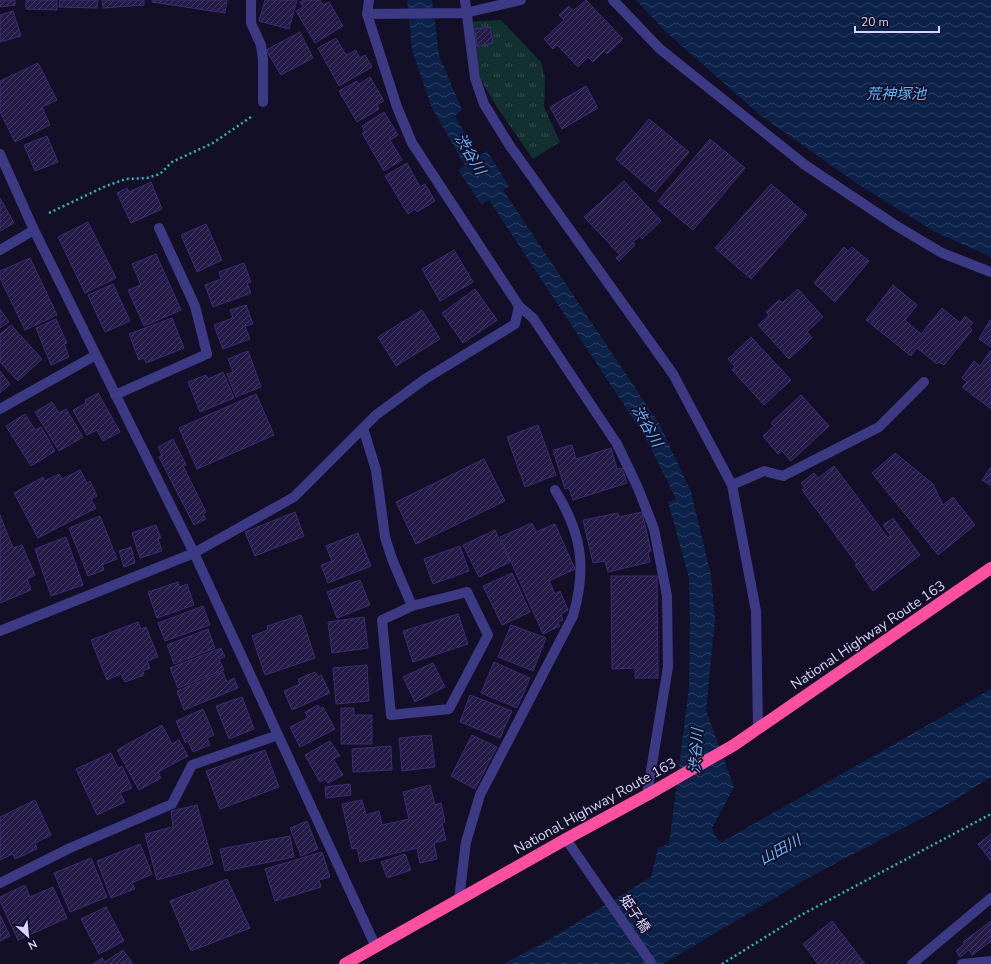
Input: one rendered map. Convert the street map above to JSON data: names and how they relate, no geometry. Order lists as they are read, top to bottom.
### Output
{
  "streets": {
    "highway": ["National Highway Route 163"],
    "street": ["姫子橋"]
  },
  "crossings": [
    ["National Highway Route 163", "姫子橋"]
  ],
  "water": ["荒神塚池", "渋谷川", "山田川"],
  "scale_bar": "20 m",
  "north": "bottom right"
}
